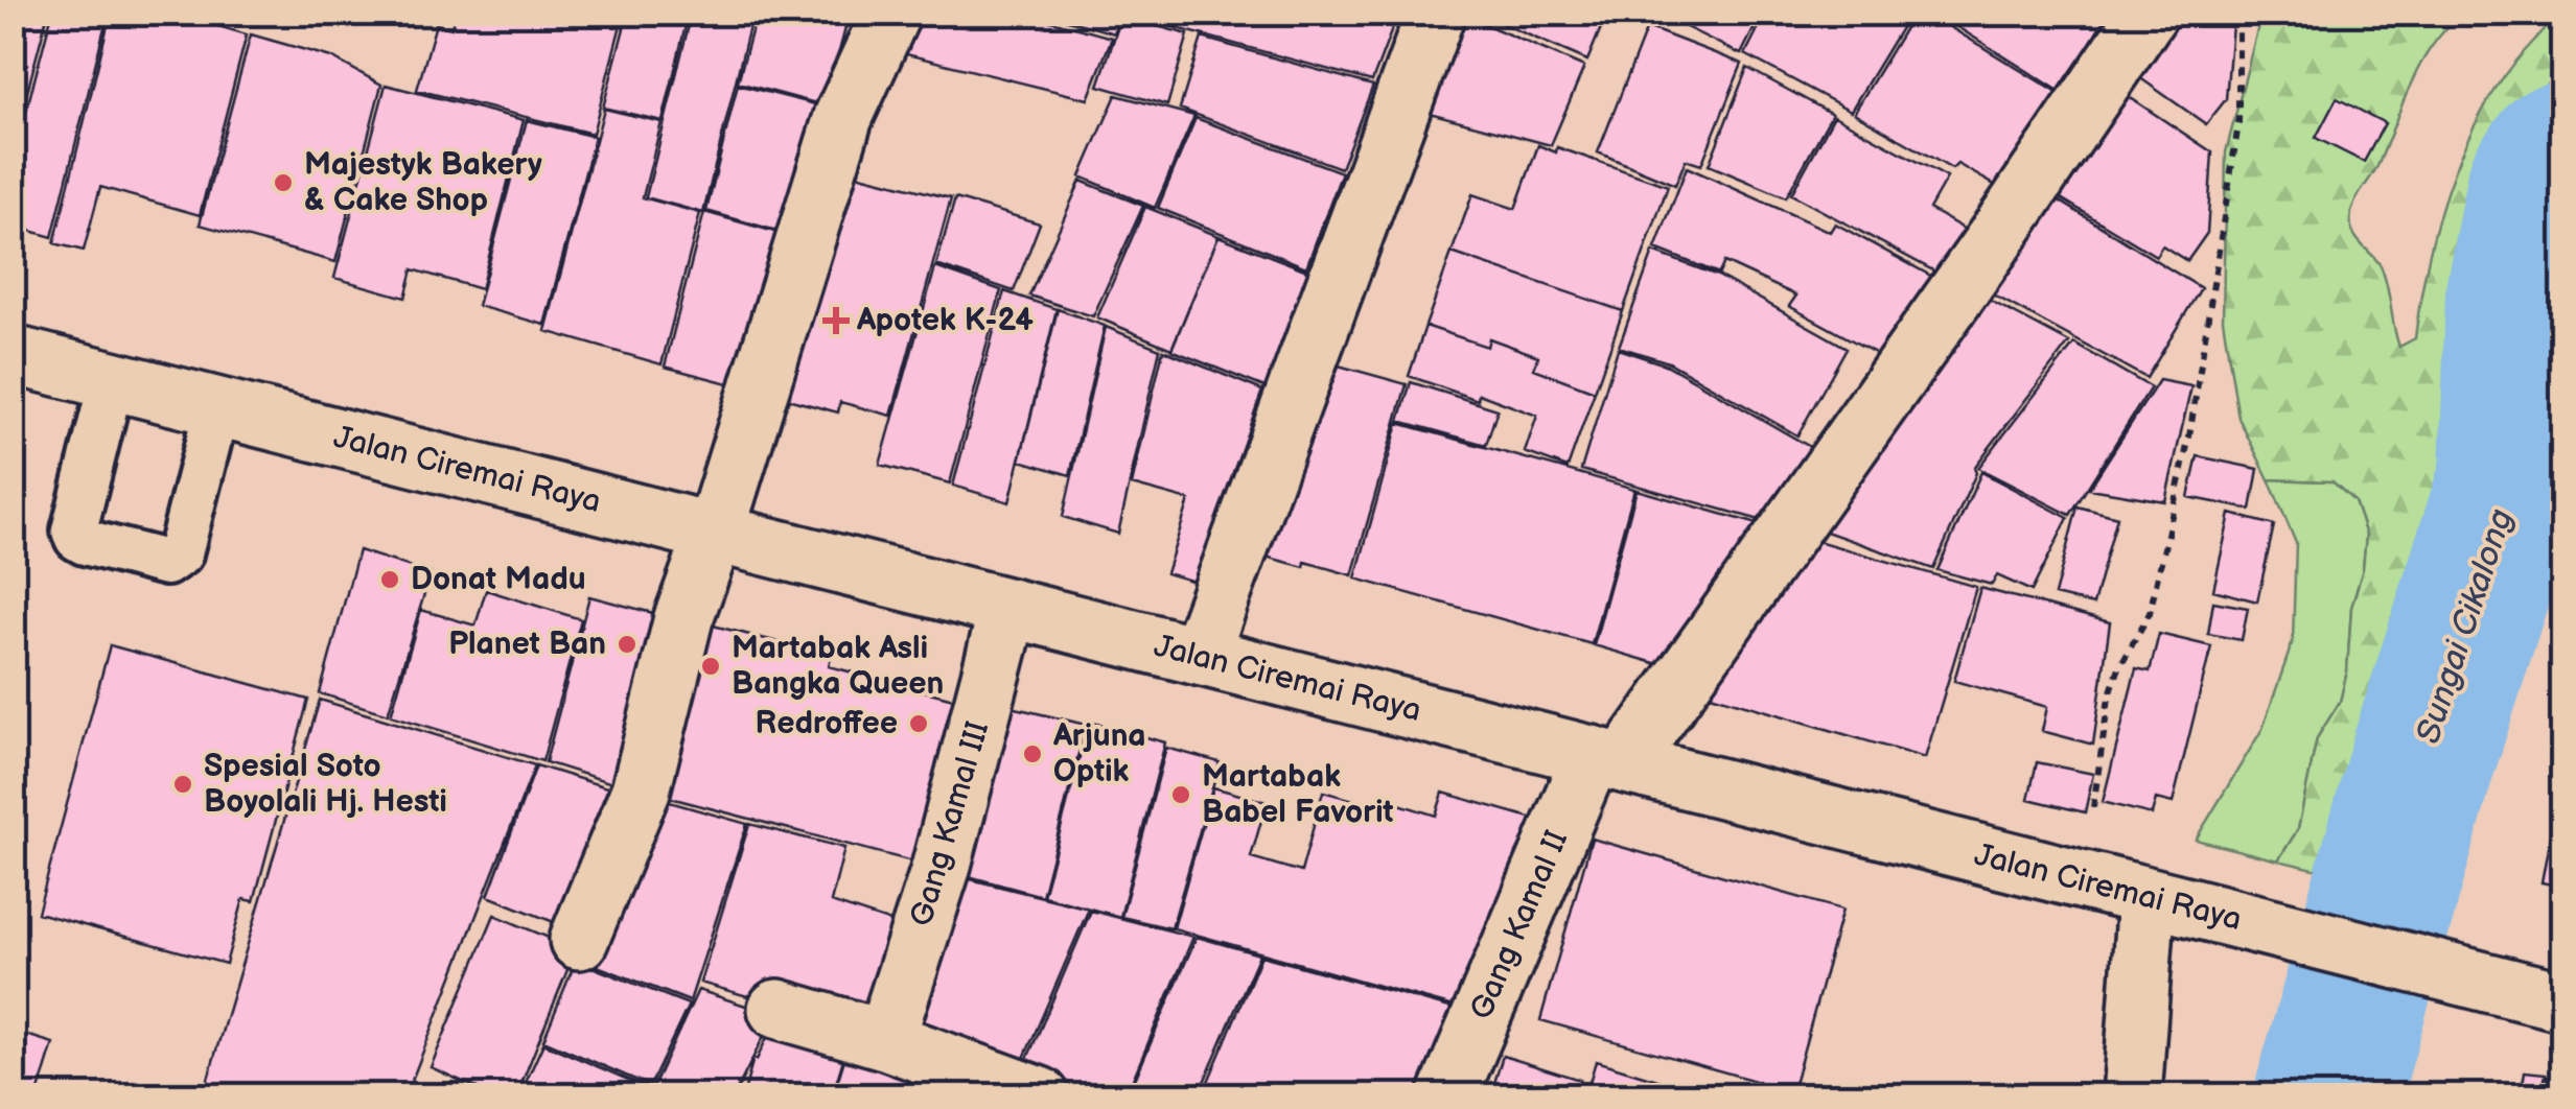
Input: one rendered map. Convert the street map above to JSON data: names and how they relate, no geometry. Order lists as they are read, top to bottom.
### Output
{
  "streets": {
    "street": ["Jalan Ciremai Raya", "Gang Kamal III", "Gang Kamal II"]
  },
  "crossings": [
    ["Jalan Ciremai Raya", "Gang Kamal III"],
    ["Jalan Ciremai Raya", "Gang Kamal II"]
  ],
  "water": ["Sungai Cikalong"],
  "places": {
    "other": [
      "Majestyk Bakery & Cake Shop",
      "Donat Madu",
      "Planet Ban",
      "Martabak Asli Bangka Queen",
      "Redroffee",
      "Arjuna Optik",
      "Spesial Soto Boyolali Hj. Hesti",
      "Martabak Babel Favorit"
    ],
    "health": ["Apotek K-24"]
  }
}
